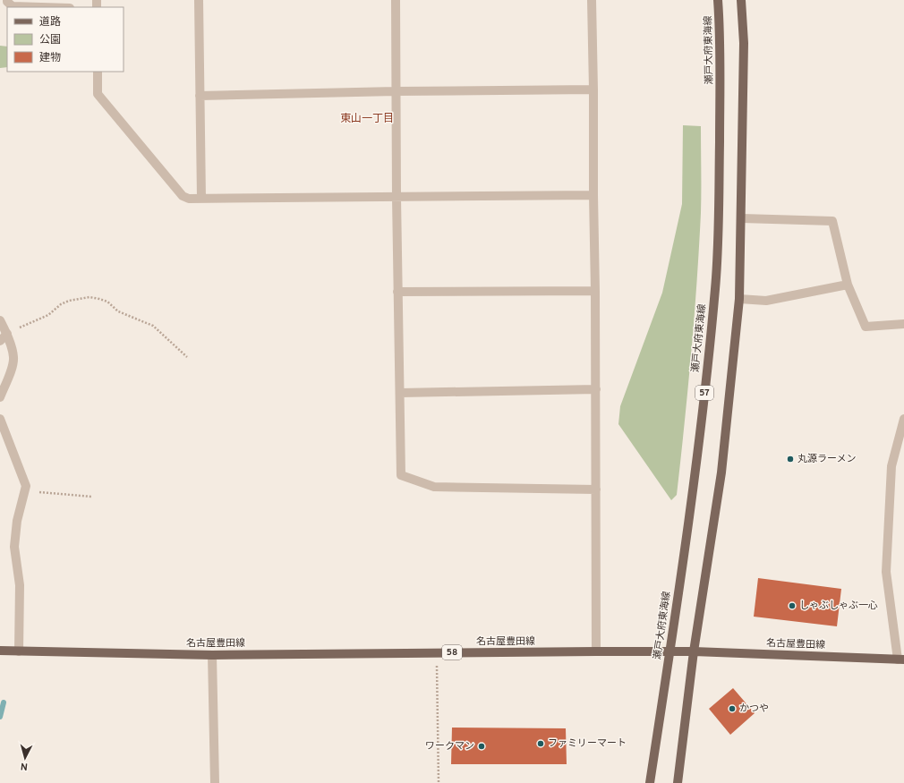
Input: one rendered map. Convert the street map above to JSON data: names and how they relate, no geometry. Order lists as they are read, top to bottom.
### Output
{
  "streets": {
    "main road": [
      "瀬戸大府東海線",
      "57",
      "名古屋豊田線",
      "58"
    ]
  },
  "crossings": [
    ["瀬戸大府東海線", "名古屋豊田線"]
  ],
  "districts": ["東山一丁目"],
  "places": [
    "丸源ラーメン",
    "しゃぶしゃぶ一心",
    "かつや",
    "ファミリーマート",
    "ワークマン"
  ],
  "legend": ["道路", "公園", "建物"],
  "north": "bottom"
}
